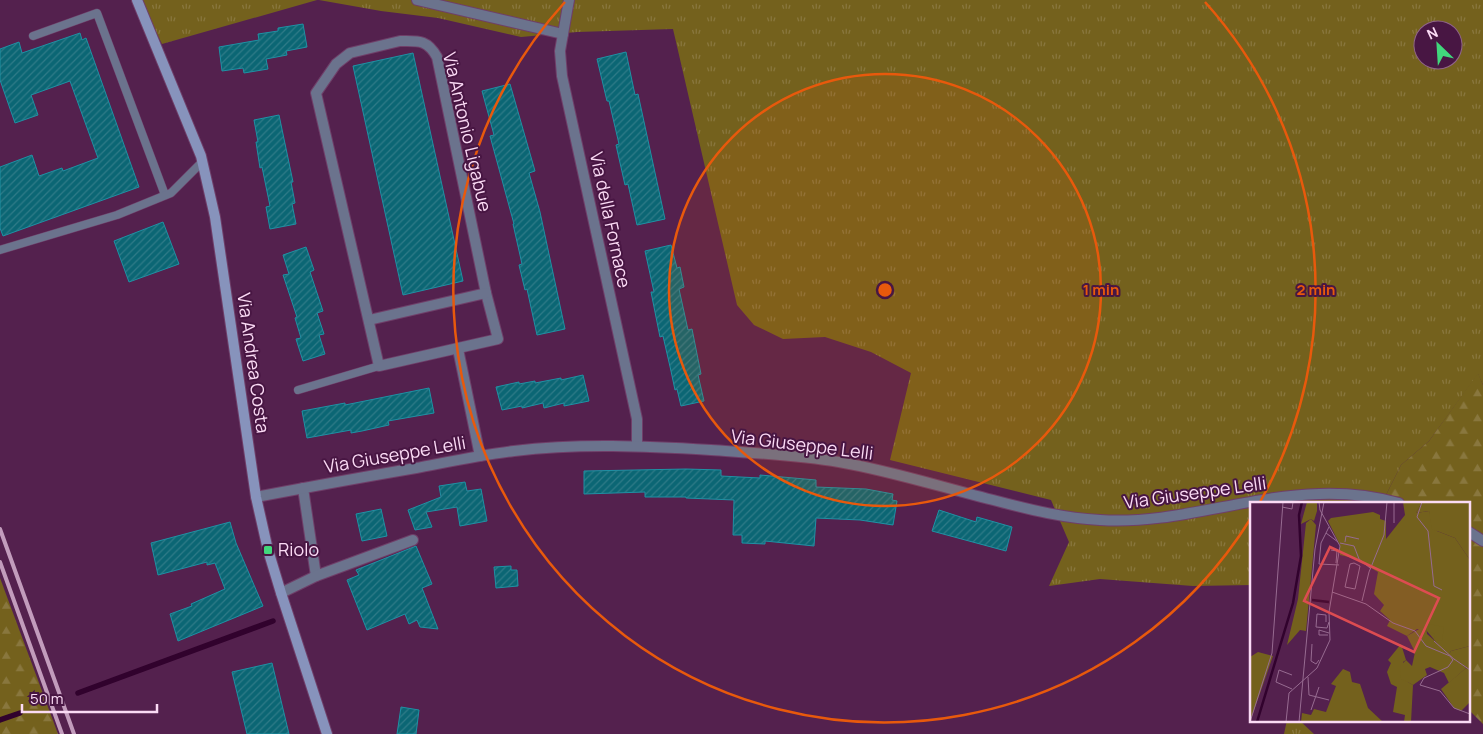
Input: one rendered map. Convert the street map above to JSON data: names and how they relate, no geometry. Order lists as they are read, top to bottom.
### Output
{
  "streets": {
    "main road": ["Via Andrea Costa"],
    "street": ["Via Antonio Ligabue", "Via della Fornace", "Via Giuseppe Lelli"]
  },
  "crossings": [
    ["Via della Fornace", "Via Giuseppe Lelli"],
    ["Via Andrea Costa", "Via Giuseppe Lelli"]
  ],
  "places": {
    "transit": ["Riolo"]
  },
  "scale_bar": "50 m",
  "north": "top left",
  "rings": ["1 min", "2 min"]
}
